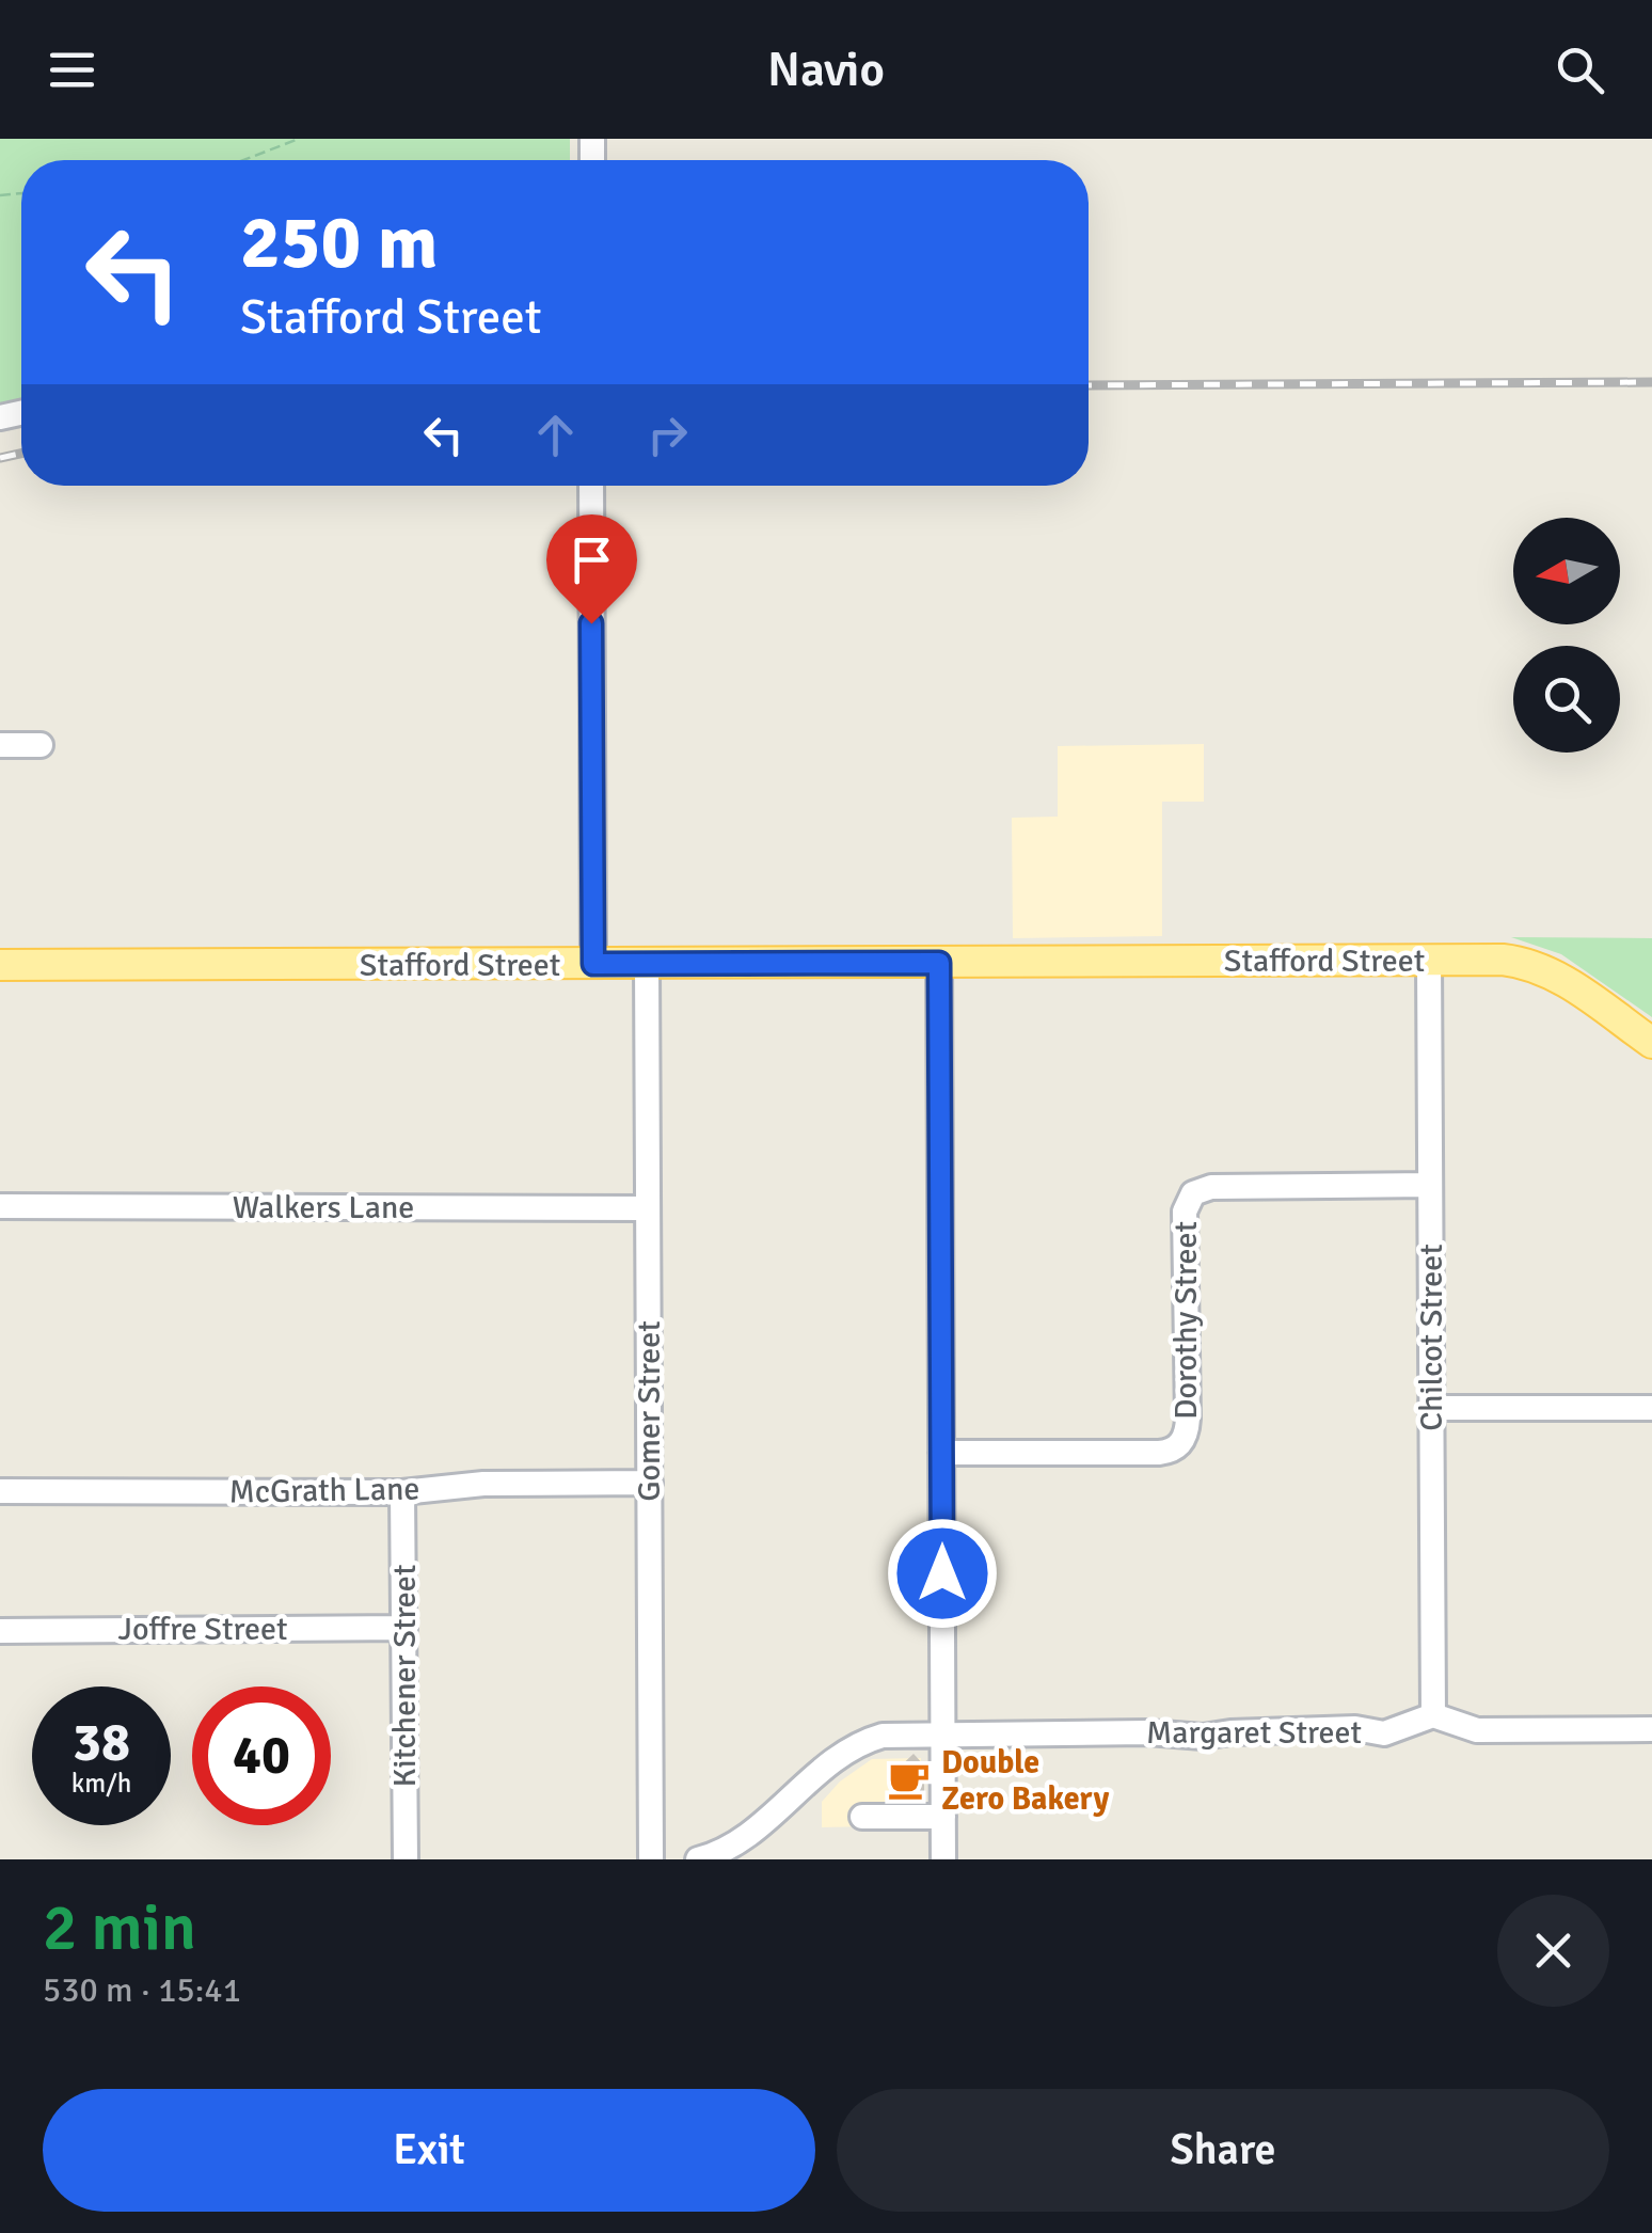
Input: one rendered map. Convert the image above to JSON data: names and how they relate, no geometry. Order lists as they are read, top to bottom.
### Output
{
  "streets": {
    "main road": ["Stafford Street"],
    "street": [
      "Walkers Lane",
      "Dorothy Street",
      "Chilcot Street",
      "Gomer Street",
      "McGrath Lane",
      "Joffre Street",
      "Kitchener Street",
      "Margaret Street"
    ]
  },
  "crossings": [
    ["Stafford Street", "Chilcot Street"],
    ["Stafford Street", "Gomer Street"],
    ["Walkers Lane", "Gomer Street"],
    ["Dorothy Street", "Chilcot Street"],
    ["Chilcot Street", "Margaret Street"],
    ["Gomer Street", "McGrath Lane"],
    ["McGrath Lane", "Kitchener Street"],
    ["Joffre Street", "Kitchener Street"]
  ],
  "places": {
    "cafe": ["Double Zero Bakery"]
  },
  "north": "left",
  "page": {
    "header": "Navio",
    "turn": ["250 m", "Stafford Street"],
    "speed": "38 km/h",
    "limit": "40",
    "heading": ["2 min", "530 m · 15:41"],
    "buttons": ["Exit", "Share"]
  }
}
